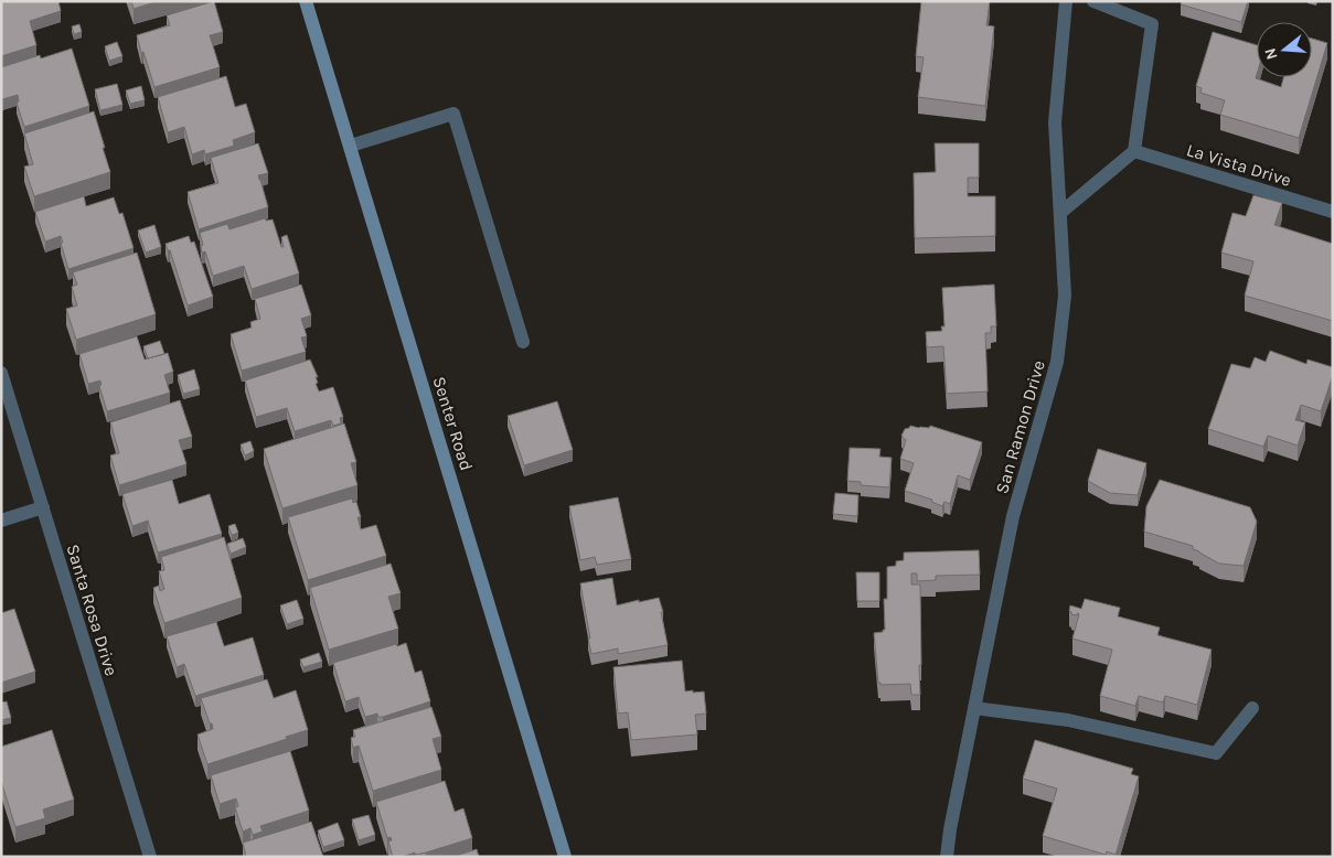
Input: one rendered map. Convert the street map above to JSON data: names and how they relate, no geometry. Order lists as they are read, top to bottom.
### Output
{
  "streets": {
    "main road": ["Senter Road"],
    "street": ["La Vista Drive", "San Ramon Drive", "Santa Rosa Drive"]
  },
  "north": "left"
}
